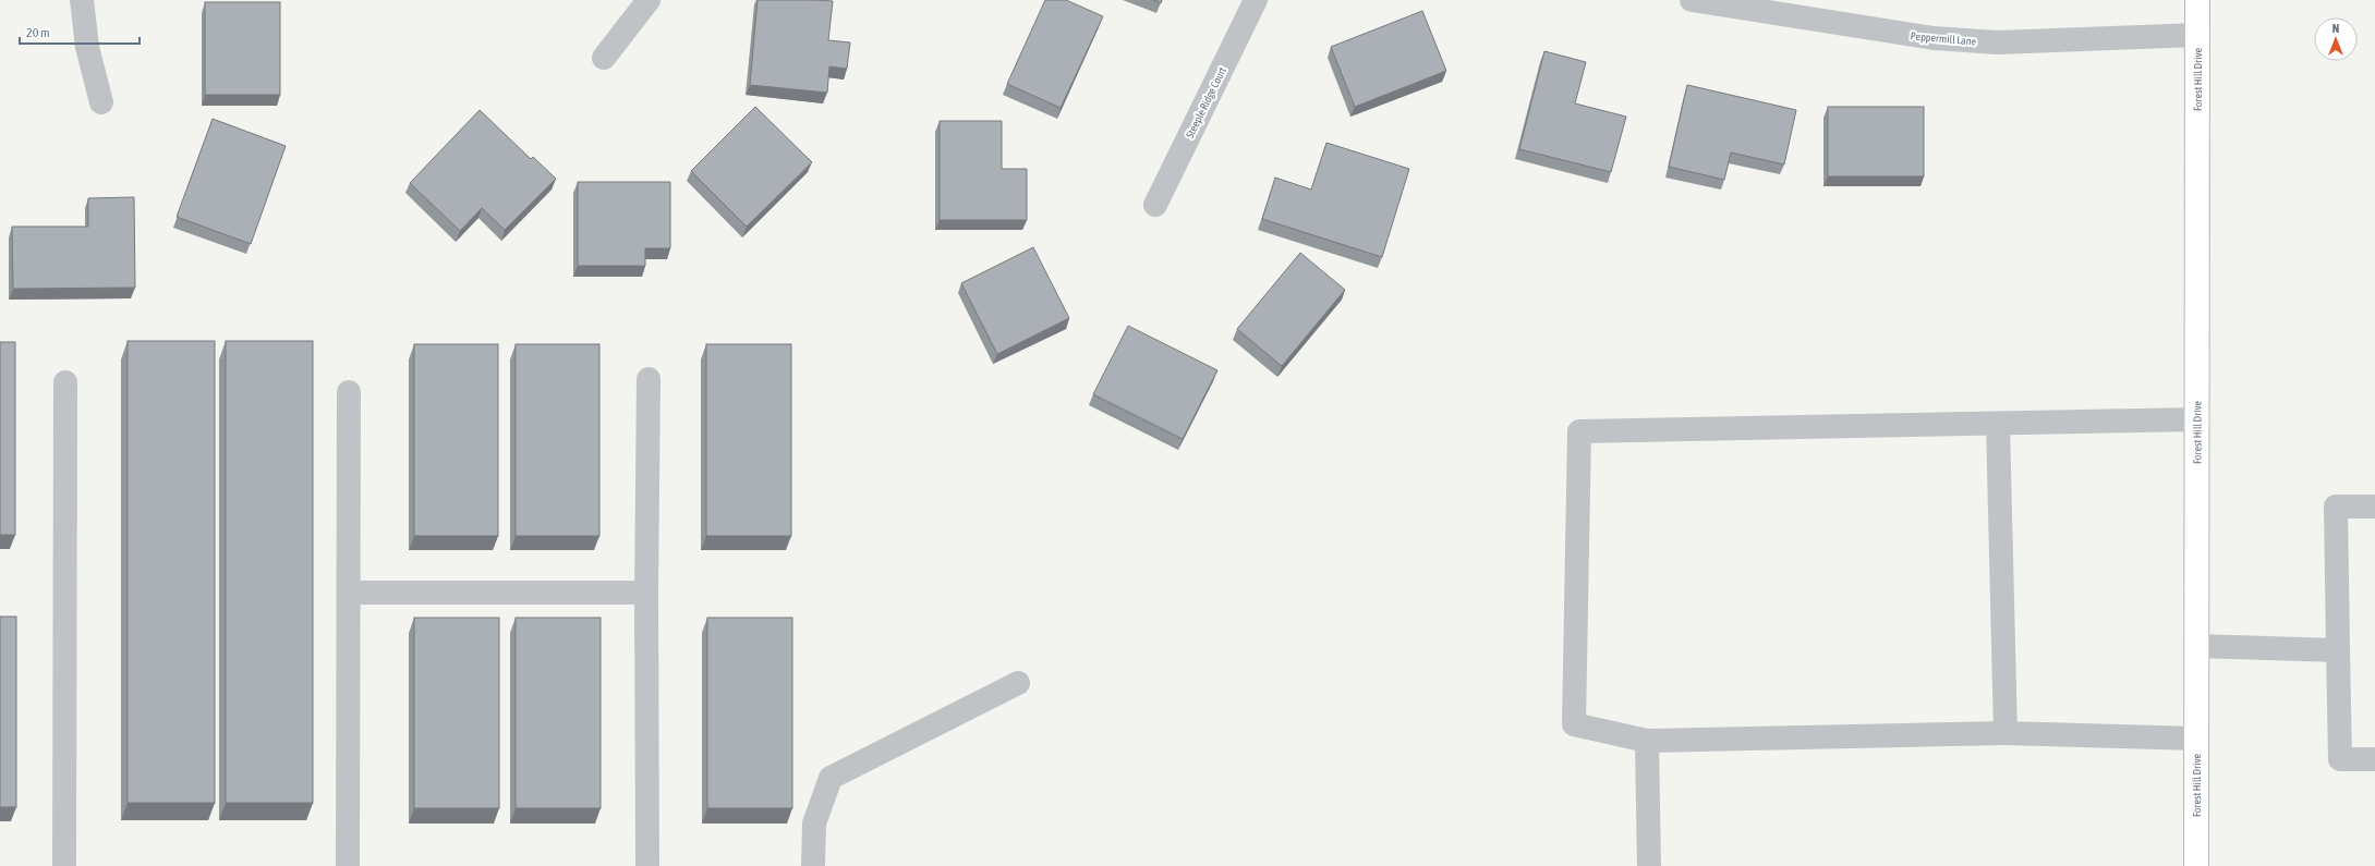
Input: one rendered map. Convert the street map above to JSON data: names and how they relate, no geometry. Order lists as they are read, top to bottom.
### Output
{
  "streets": {
    "main road": ["Forest Hill Drive"],
    "street": ["Peppermill Lane", "Steeple Ridge Court"]
  },
  "crossings": [
    ["Peppermill Lane", "Forest Hill Drive"]
  ],
  "scale_bar": "20 m",
  "north": "top"
}
